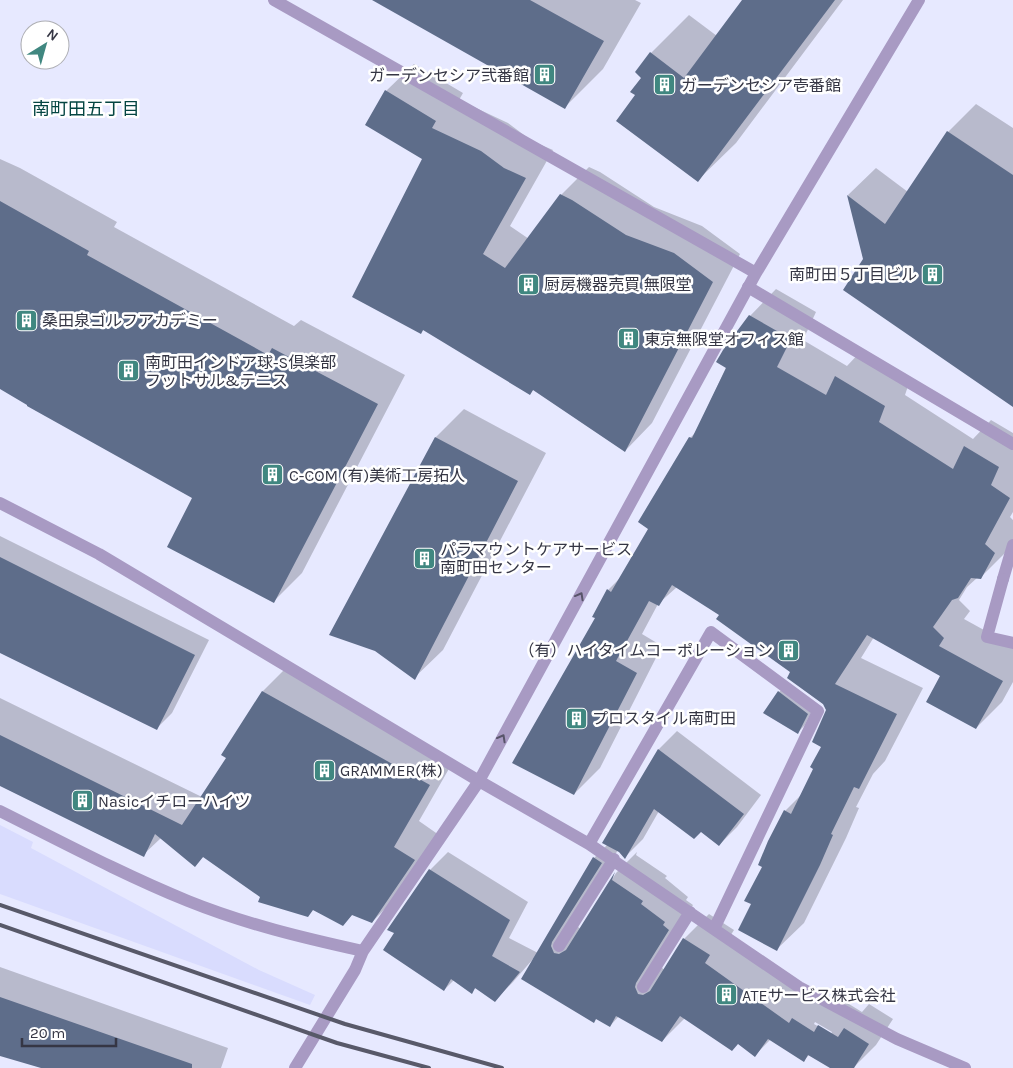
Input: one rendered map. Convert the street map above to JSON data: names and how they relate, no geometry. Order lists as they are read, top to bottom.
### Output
{
  "districts": ["南町田五丁目"],
  "places": {
    "building": [
      "ガーデンセシア弐番館",
      "ガーデンセシア壱番館",
      "南町田５丁目ビル",
      "厨房機器売買 無限堂",
      "桑田泉ゴルフアカデミー",
      "東京無限堂オフィス館",
      "南町田インドア球-S倶楽部 フットサル&テニス",
      "C-COM (有)美術工房拓人",
      "パラマウントケアサービス 南町田センター",
      "（有）ハイタイムコーポレーション",
      "プロスタイル南町田",
      "GRAMMER(株)",
      "Nasicイチローハイツ",
      "ATEサービス株式会社"
    ]
  },
  "scale_bar": "20 m",
  "north": "top right"
}
